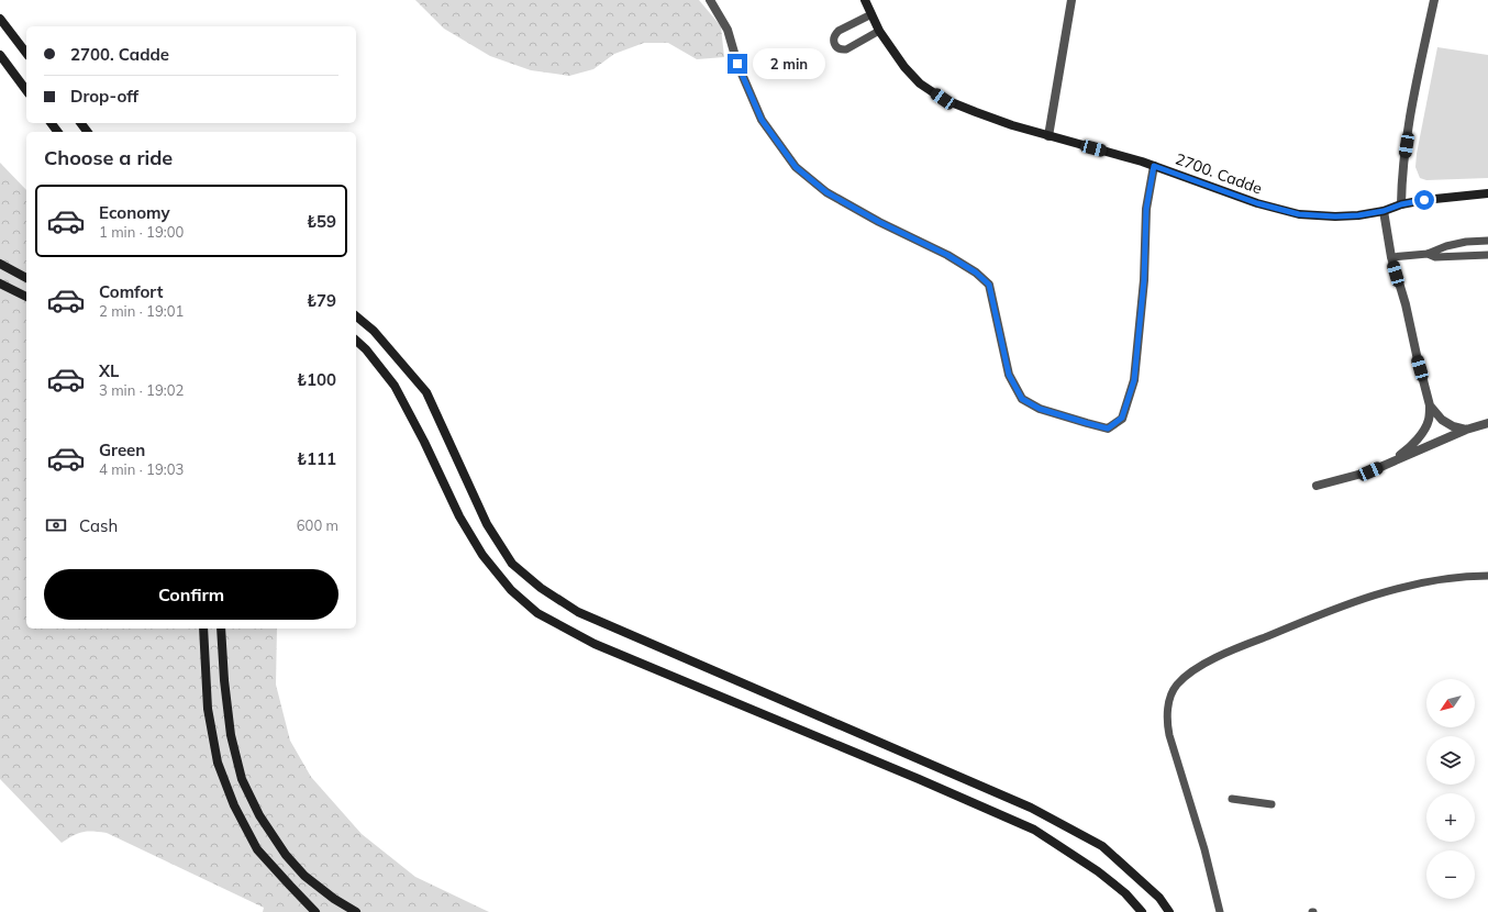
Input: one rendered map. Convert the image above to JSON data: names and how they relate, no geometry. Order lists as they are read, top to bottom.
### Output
{
  "streets": {
    "street": ["2700. Cadde"]
  },
  "north": "bottom left",
  "page": {
    "banner": ["2700. Cadde", "Drop-off"],
    "bubble": "2 min",
    "heading": "Choose a ride",
    "list": [
      {
        "name": "Economy",
        "note": "1 min · 19:00",
        "value": "₺59"
      },
      {
        "name": "Comfort",
        "note": "2 min · 19:01",
        "value": "₺79"
      },
      {
        "name": "XL",
        "note": "3 min · 19:02",
        "value": "₺100"
      },
      {
        "name": "Green",
        "note": "4 min · 19:03",
        "value": "₺111"
      }
    ],
    "pay": ["Cash", "600 m"],
    "buttons": "Confirm",
    "map_buttons": ["+", "−"]
  }
}
